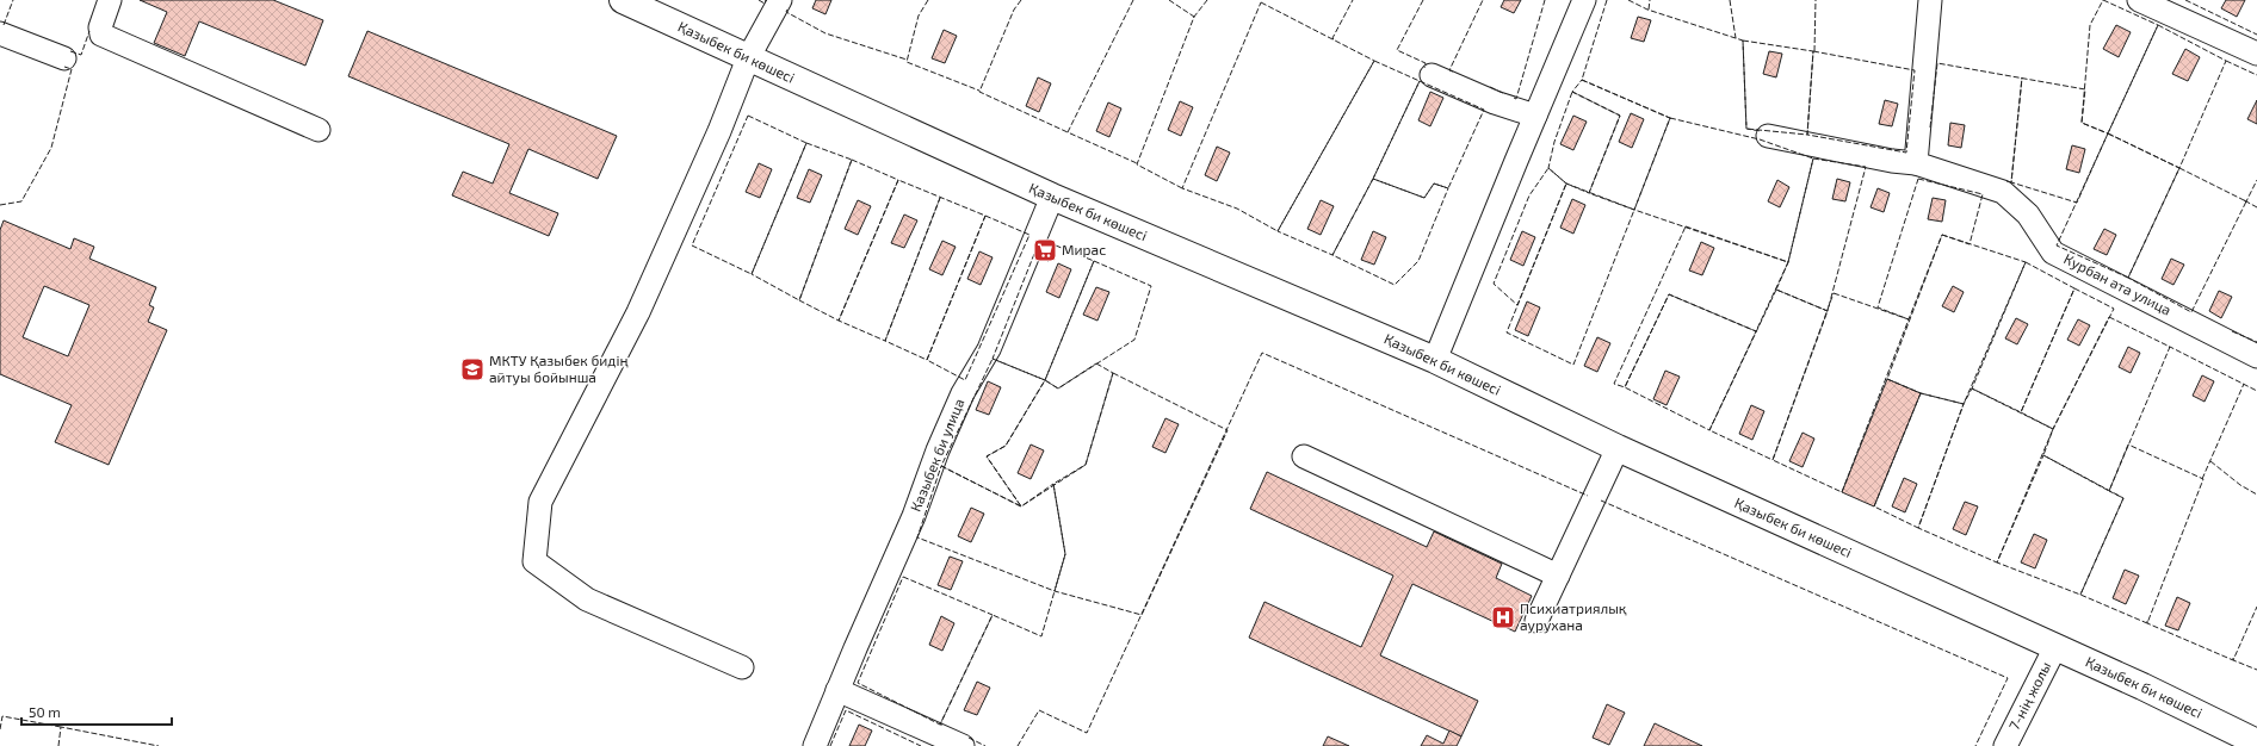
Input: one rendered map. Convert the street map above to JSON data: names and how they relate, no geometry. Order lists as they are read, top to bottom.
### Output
{
  "streets": {
    "main road": ["Қазыбек би көшесі"],
    "street": ["Курбан ата улица", "Казыбек би улица", "7-нің жолы"]
  },
  "crossings": [
    ["Қазыбек би көшесі", "Казыбек би улица"],
    ["Қазыбек би көшесі", "7-нің жолы"]
  ],
  "places": {
    "supermarket": ["Мирас"],
    "school or university": ["МКТУ Қазыбек бидің айтуы бойынша"],
    "hospital": ["Психиатриялық аурухана"]
  },
  "scale_bar": "50 m"
}
